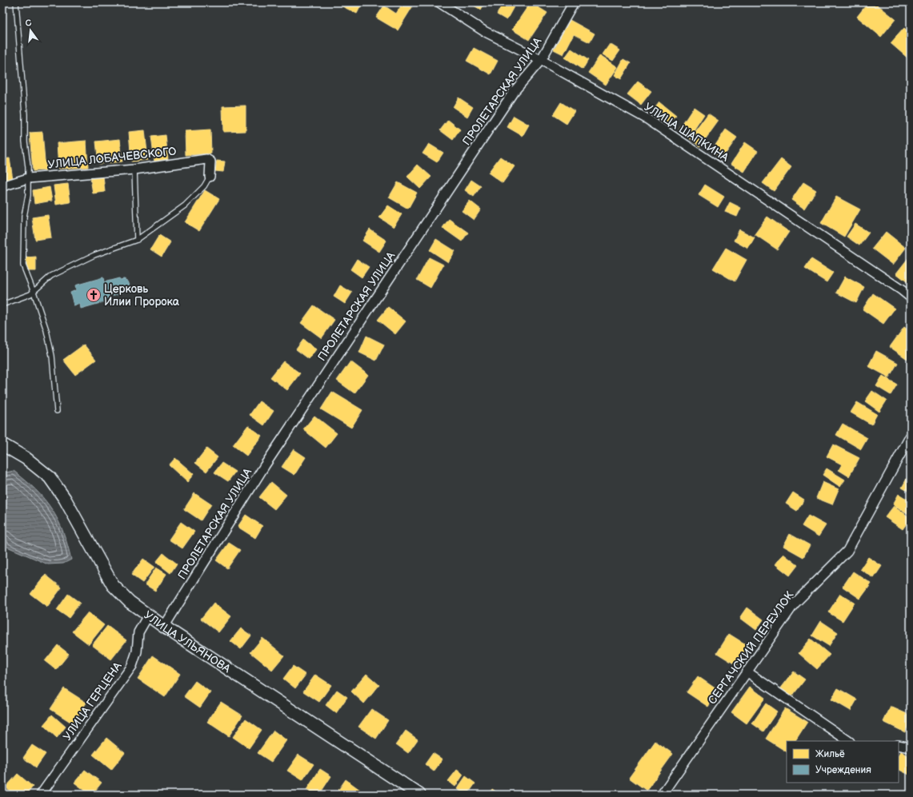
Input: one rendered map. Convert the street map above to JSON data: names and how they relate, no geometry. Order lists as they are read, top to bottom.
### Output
{
  "streets": {
    "main road": ["УЛИЦА УЛЬЯНОВА"],
    "street": [
      "ПРОЛЕТАРСКАЯ УЛИЦА",
      "УЛИЦА ШАПКИНА",
      "УЛИЦА ЛОБАЧЕВСКОГО",
      "СЕРГАЧСКИЙ ПЕРЕУЛОК",
      "УЛИЦА ГЕРЦЕНА"
    ]
  },
  "crossings": [
    ["ПРОЛЕТАРСКАЯ УЛИЦА", "УЛИЦА ШАПКИНА"],
    ["ПРОЛЕТАРСКАЯ УЛИЦА", "УЛИЦА УЛЬЯНОВА"],
    ["УЛИЦА УЛЬЯНОВА", "УЛИЦА ГЕРЦЕНА"]
  ],
  "places": {
    "church": ["Церковь Илии Пророка"]
  },
  "legend": ["Жильё", "Учреждения"],
  "north": "top"
}
